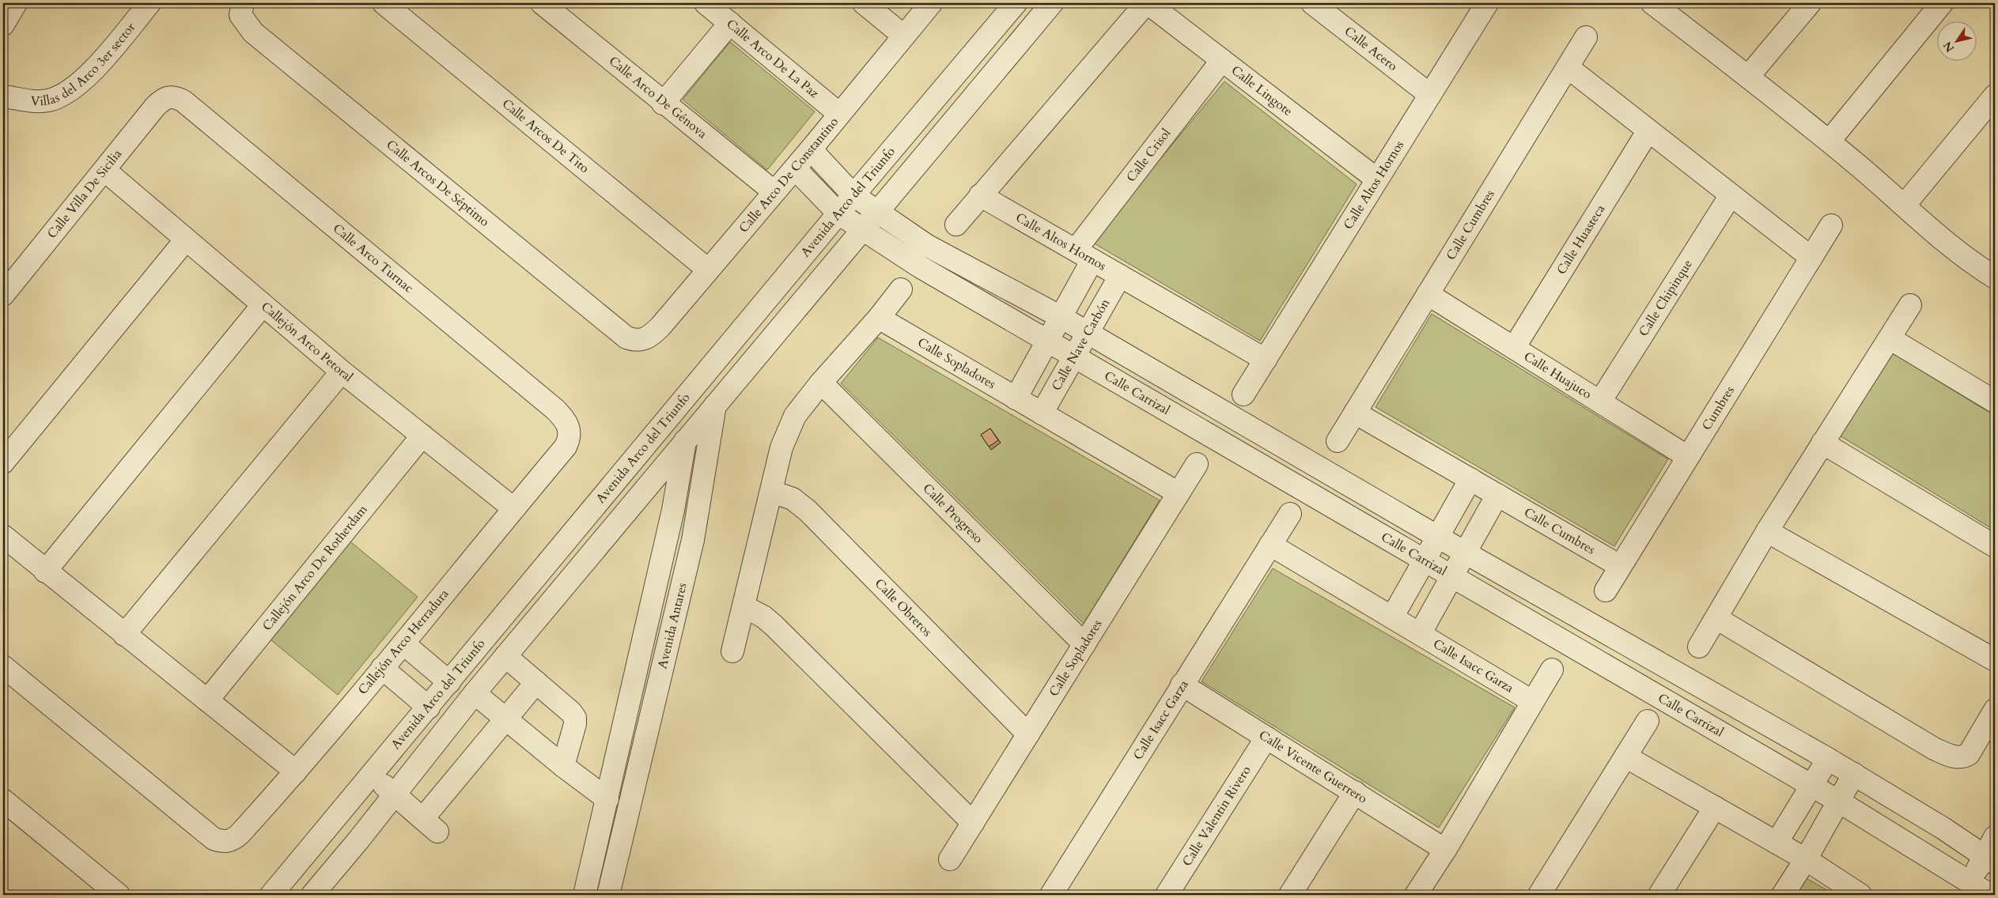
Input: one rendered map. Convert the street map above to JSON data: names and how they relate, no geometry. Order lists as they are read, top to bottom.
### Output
{
  "streets": {
    "street": [
      "Calle Acero",
      "Calle Arco De La Paz",
      "Villas del Arco 3er sector",
      "Calle Lingote",
      "Calle Arco De Génova",
      "Calle Arcos De Tito",
      "Calle Crisol",
      "Calle Arco De Constantino",
      "Calle Arcos De Séptimo",
      "Calle Altos Hornos",
      "Calle Villa De Sicilia",
      "Avenida Arco del Triunfo",
      "Calle Cumbres",
      "Calle Huasteca",
      "Calle Arco Turnac",
      "Calle Chipinque",
      "Callejón Arco Petoral",
      "Calle Nave Carbón",
      "Calle Sopladores",
      "Calle Huajuco",
      "Calle Carrizal",
      "Cumbres",
      "Calle Progreso",
      "Callejón Arco De Rotherdam",
      "Calle Obreros",
      "Avenida Antares",
      "Callejón Arco Herradura",
      "Calle Isacc Garza",
      "Calle Vicente Guerrero",
      "Calle Valentin Rivero"
    ]
  },
  "crossings": [
    ["Calle Acero", "Calle Altos Hornos"],
    ["Calle Arco De La Paz", "Calle Arco De Constantino"],
    ["Calle Lingote", "Calle Crisol"],
    ["Calle Lingote", "Calle Altos Hornos"],
    ["Calle Arco De Génova", "Calle Arco De Constantino"],
    ["Calle Arcos De Tito", "Calle Arco De Constantino"],
    ["Calle Crisol", "Calle Altos Hornos"],
    ["Calle Arco De Constantino", "Calle Arcos De Séptimo"],
    ["Calle Arco De Constantino", "Calle Carrizal"],
    ["Calle Altos Hornos", "Calle Nave Carbón"],
    ["Calle Villa De Sicilia", "Calle Arco Turnac"],
    ["Calle Villa De Sicilia", "Callejón Arco Petoral"],
    ["Avenida Arco del Triunfo", "Calle Carrizal"],
    ["Avenida Arco del Triunfo", "Avenida Antares"],
    ["Calle Cumbres", "Calle Huajuco"],
    ["Calle Cumbres", "Cumbres"],
    ["Calle Huasteca", "Calle Huajuco"],
    ["Calle Arco Turnac", "Callejón Arco Herradura"],
    ["Calle Chipinque", "Calle Huajuco"],
    ["Callejón Arco Petoral", "Callejón Arco De Rotherdam"],
    ["Callejón Arco Petoral", "Callejón Arco Herradura"],
    ["Calle Nave Carbón", "Calle Sopladores"],
    ["Calle Nave Carbón", "Calle Carrizal"],
    ["Calle Sopladores", "Calle Progreso"],
    ["Calle Sopladores", "Calle Obreros"],
    ["Calle Huajuco", "Cumbres"],
    ["Calle Isacc Garza", "Calle Vicente Guerrero"],
    ["Calle Vicente Guerrero", "Calle Valentin Rivero"]
  ],
  "north": "bottom left"
}
